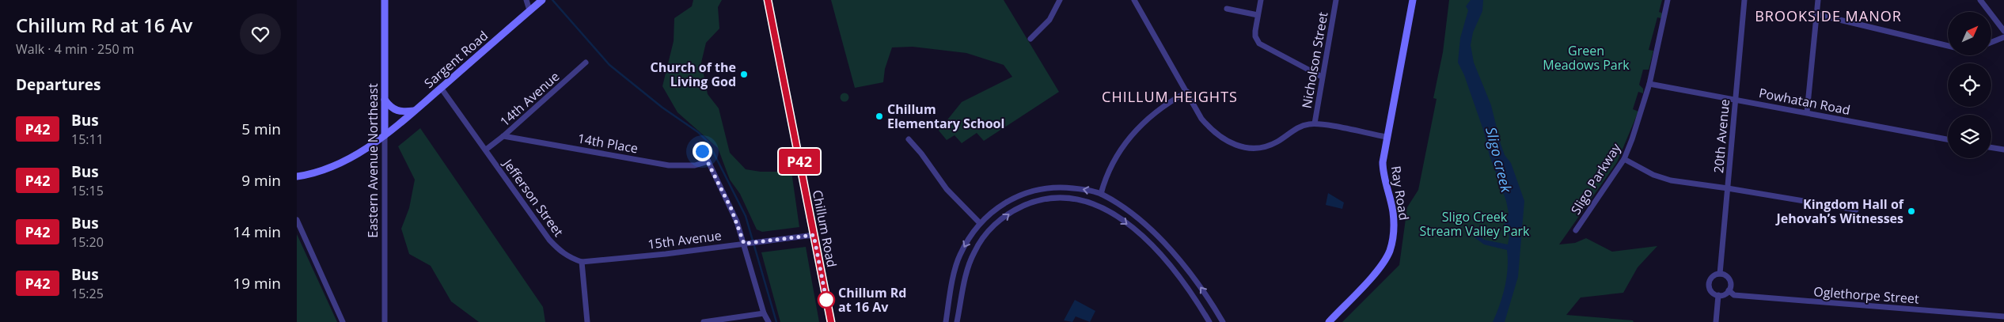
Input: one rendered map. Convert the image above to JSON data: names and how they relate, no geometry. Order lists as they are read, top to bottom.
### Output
{
  "streets": {
    "main road": [
      "Sargent Road",
      "Eastern Avenue Northeast",
      "Ray Road",
      "Chillum Road"
    ],
    "street": [
      "Nicholson Street",
      "14th Avenue",
      "Powhatan Road",
      "20th Avenue",
      "14th Place",
      "Sligo Parkway",
      "Jefferson Street",
      "15th Avenue",
      "Oglethorpe Street"
    ]
  },
  "crossings": [
    ["Sargent Road", "Eastern Avenue Northeast"],
    ["Sargent Road", "Jefferson Street"],
    ["14th Avenue", "14th Place"],
    ["14th Avenue", "Jefferson Street"],
    ["Powhatan Road", "20th Avenue"],
    ["Powhatan Road", "Sligo Parkway"],
    ["20th Avenue", "Oglethorpe Street"],
    ["Jefferson Street", "15th Avenue"],
    ["Chillum Road", "15th Avenue"]
  ],
  "districts": ["BROOKSIDE MANOR", "CHILLUM HEIGHTS"],
  "water": ["Sligo creek"],
  "parks": ["Green Meadows Park", "Sligo Creek Stream Valley Park"],
  "places": [
    "Church of the Living God",
    "Chillum Elementary School",
    "Kingdom Hall of Jehovah’s Witnesses",
    "Chillum Rd at 16 Av"
  ],
  "lines": ["bus line P42"],
  "north": "top right",
  "page": {
    "heading": [
      ["Chillum Rd at 16 Av", "Walk · 4 min · 250 m"],
      "Departures"
    ],
    "on_map": "P42",
    "list": [
      {
        "mark": "P42",
        "name": "Bus",
        "note": "15:11",
        "value": "5 min"
      },
      {
        "mark": "P42",
        "name": "Bus",
        "note": "15:15",
        "value": "9 min"
      },
      {
        "mark": "P42",
        "name": "Bus",
        "note": "15:20",
        "value": "14 min"
      },
      {
        "mark": "P42",
        "name": "Bus",
        "note": "15:25",
        "value": "19 min"
      }
    ]
  }
}
